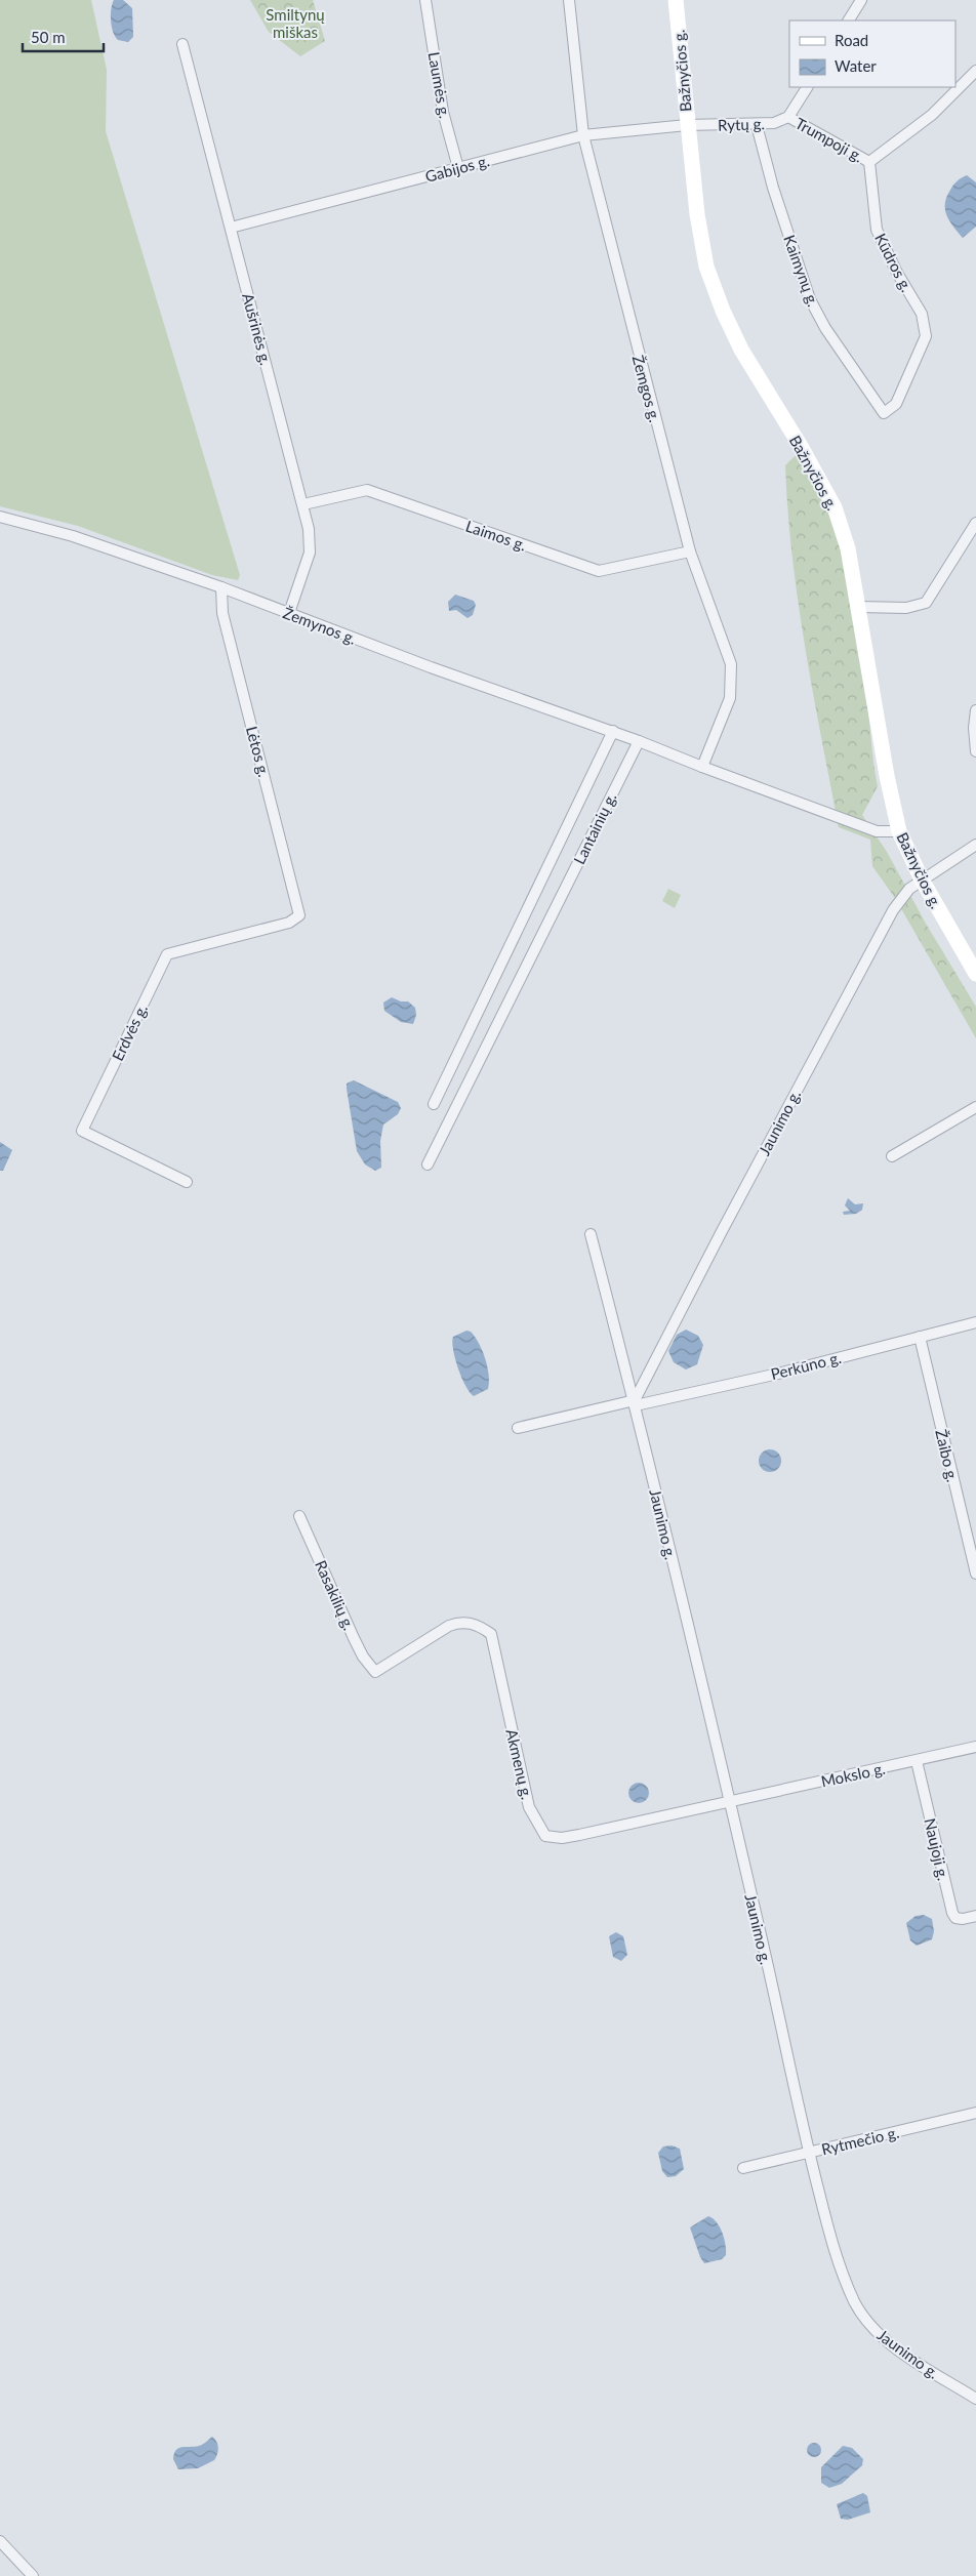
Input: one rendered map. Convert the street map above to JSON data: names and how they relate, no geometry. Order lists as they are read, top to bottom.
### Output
{
  "streets": {
    "main road": ["Bažnyčios g."],
    "street": [
      "Laumės g.",
      "Rytų g.",
      "Trumpoji g.",
      "Gabijos g.",
      "Kūdros g.",
      "Kaimynų g.",
      "Aušrinės g.",
      "Žemgos g.",
      "Laimos g.",
      "Žemynos g.",
      "Lėtos g.",
      "Lantainių g.",
      "Erdvės g.",
      "Jaunimo g.",
      "Perkūno g.",
      "Žaibo g.",
      "Rasakilių g.",
      "Akmenų g.",
      "Mokslo g.",
      "Naujoji g.",
      "Rytmečio g."
    ]
  },
  "crossings": [
    ["Bažnyčios g.", "Rytų g."],
    ["Bažnyčios g.", "Gabijos g."],
    ["Bažnyčios g.", "Jaunimo g."],
    ["Laumės g.", "Gabijos g."],
    ["Rytų g.", "Trumpoji g."],
    ["Rytų g.", "Gabijos g."],
    ["Rytų g.", "Kaimynų g."],
    ["Trumpoji g.", "Kūdros g."],
    ["Gabijos g.", "Aušrinės g."],
    ["Gabijos g.", "Žemgos g."],
    ["Kūdros g.", "Kaimynų g."],
    ["Aušrinės g.", "Laimos g."],
    ["Aušrinės g.", "Žemynos g."],
    ["Žemgos g.", "Laimos g."],
    ["Žemynos g.", "Lėtos g."],
    ["Žemynos g.", "Lantainių g."],
    ["Lėtos g.", "Erdvės g."],
    ["Jaunimo g.", "Perkūno g."],
    ["Jaunimo g.", "Akmenų g."],
    ["Jaunimo g.", "Mokslo g."],
    ["Jaunimo g.", "Rytmečio g."],
    ["Perkūno g.", "Žaibo g."],
    ["Rasakilių g.", "Akmenų g."],
    ["Akmenų g.", "Mokslo g."],
    ["Mokslo g.", "Naujoji g."]
  ],
  "parks": ["Smiltynų miškas"],
  "legend": ["Road", "Water"],
  "scale_bar": "50 m"
}
